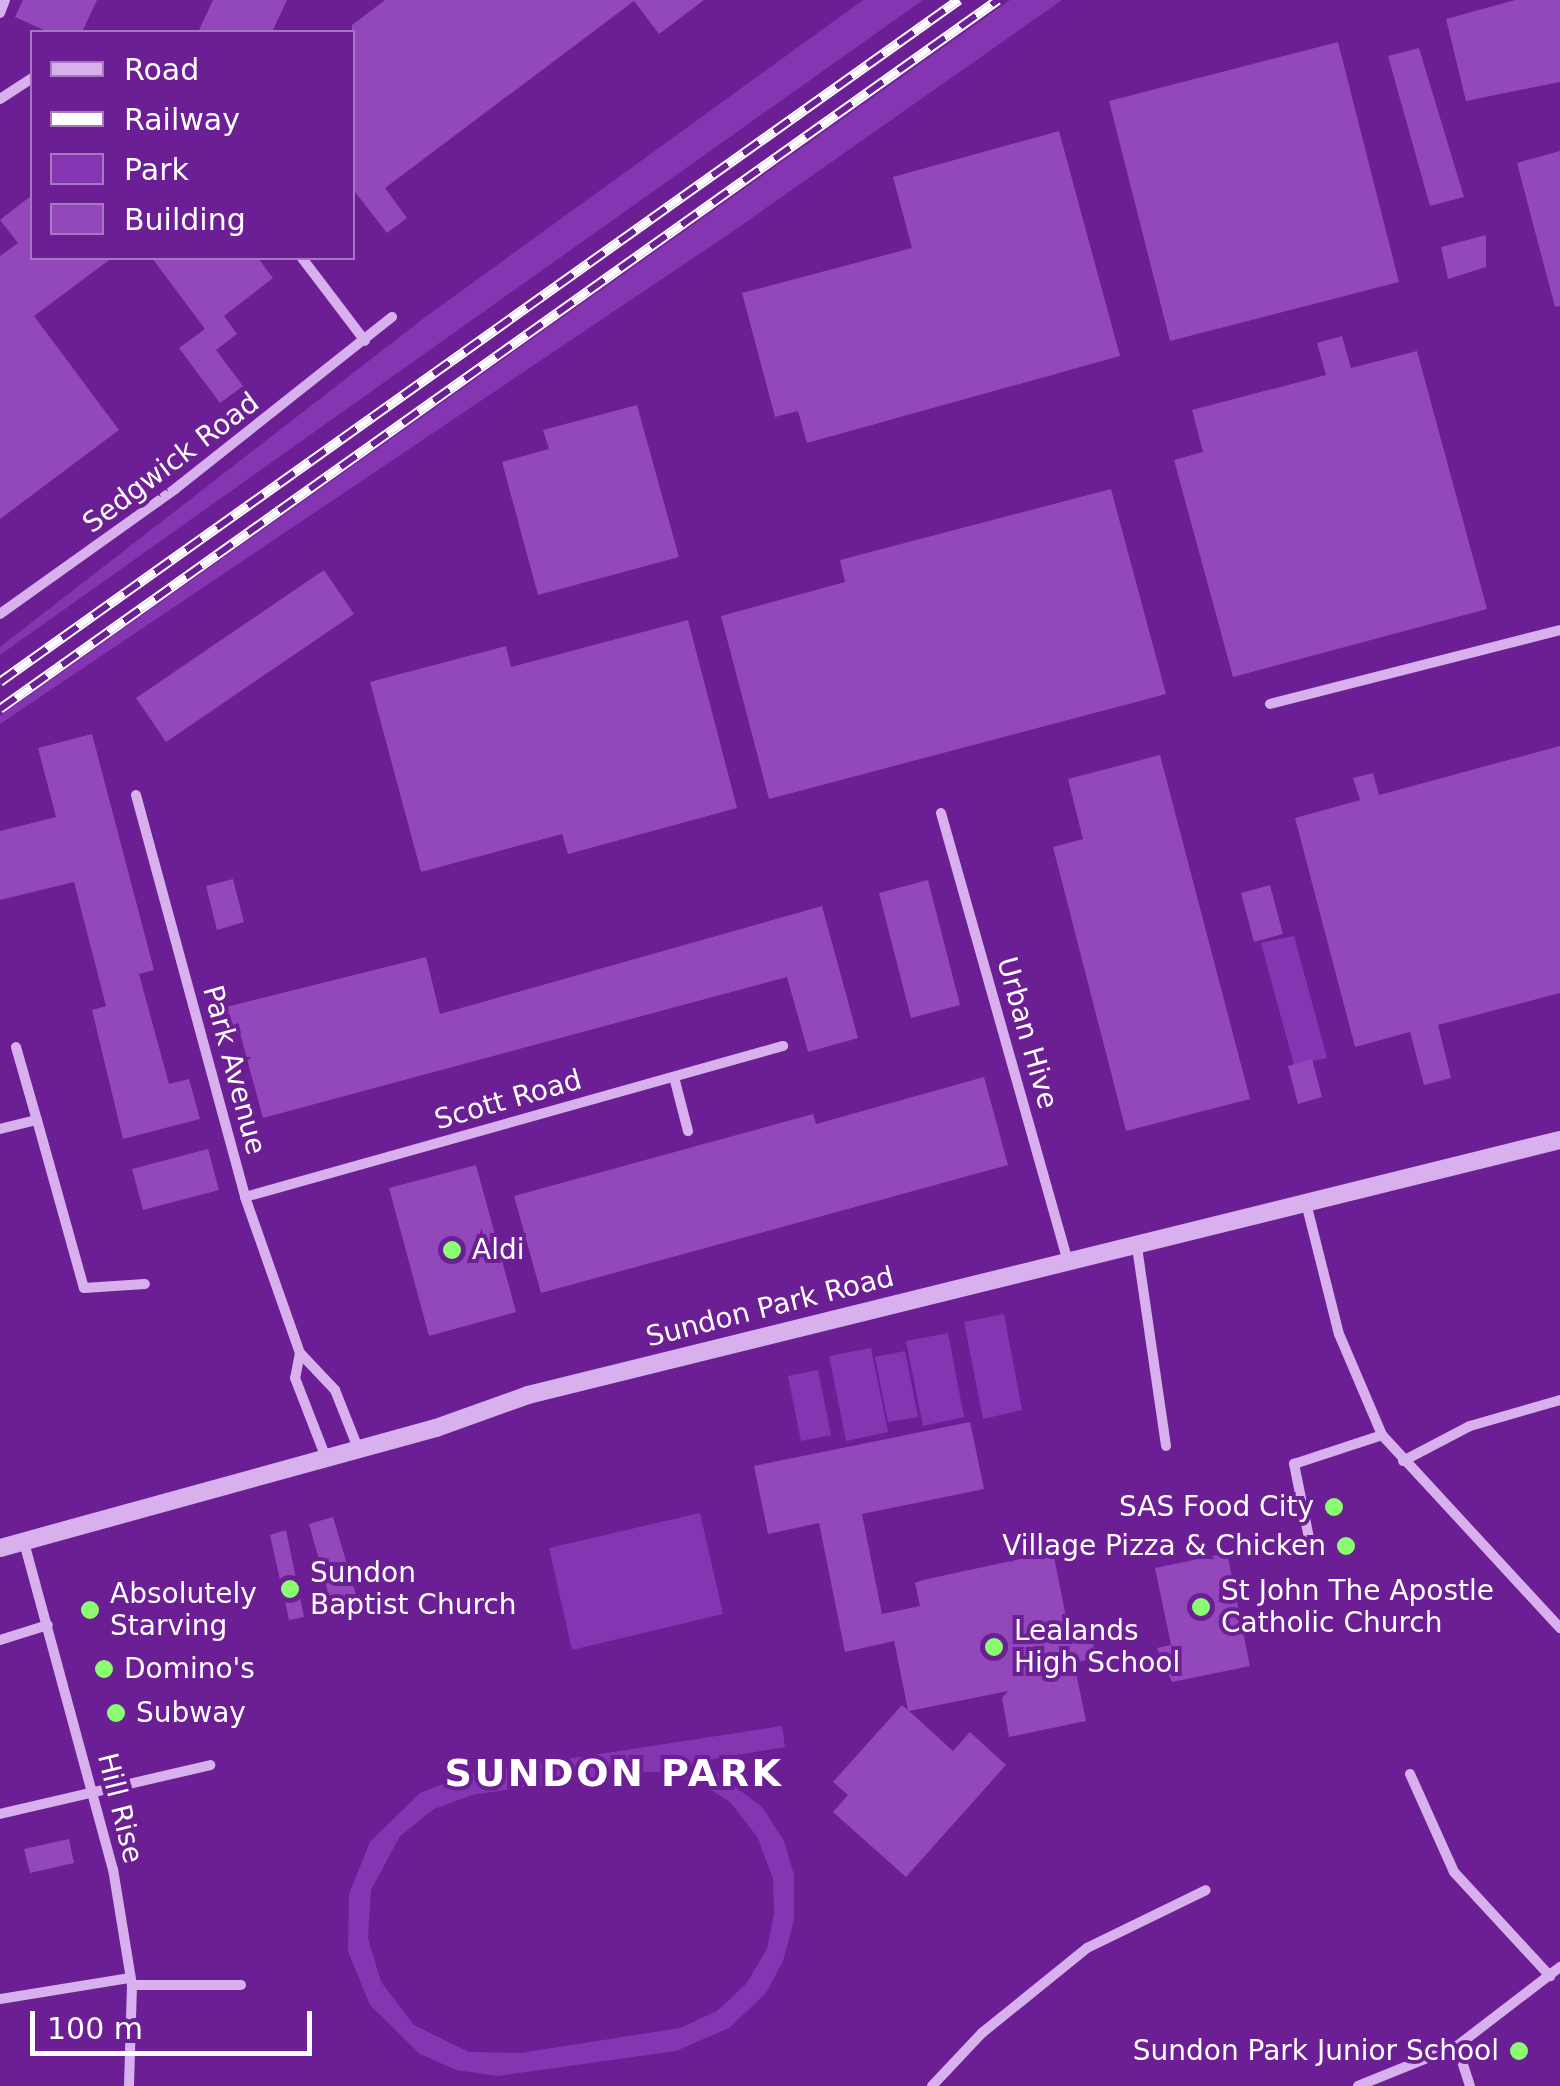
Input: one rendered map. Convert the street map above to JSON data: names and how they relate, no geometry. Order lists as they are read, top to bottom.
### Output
{
  "streets": {
    "street": [
      "Sedgwick Road",
      "Urban Hive",
      "Park Avenue",
      "Scott Road",
      "Sundon Park Road",
      "Hill Rise"
    ]
  },
  "crossings": [
    ["Urban Hive", "Sundon Park Road"],
    ["Park Avenue", "Scott Road"],
    ["Park Avenue", "Sundon Park Road"],
    ["Sundon Park Road", "Hill Rise"]
  ],
  "districts": ["SUNDON PARK"],
  "places": [
    "Aldi",
    "SAS Food City",
    "Village Pizza & Chicken",
    "Sundon Baptist Church",
    "St John The Apostle Catholic Church",
    "Absolutely Starving",
    "Lealands High School",
    "Domino's",
    "Subway",
    "Sundon Park Junior School"
  ],
  "legend": [
    "Road",
    "Railway",
    "Park",
    "Building"
  ],
  "scale_bar": "100 m"
}
